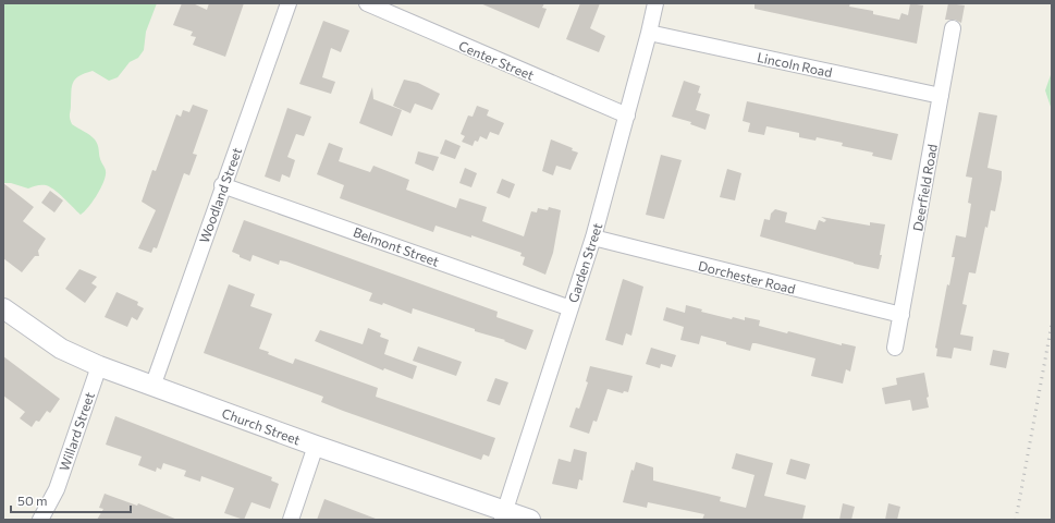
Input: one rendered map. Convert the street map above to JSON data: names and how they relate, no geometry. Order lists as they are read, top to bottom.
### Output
{
  "streets": {
    "street": [
      "Center Street",
      "Lincoln Road",
      "Deerfield Road",
      "Woodland Street",
      "Belmont Street",
      "Garden Street",
      "Dorchester Road",
      "Church Street",
      "Willard Street"
    ]
  },
  "crossings": [
    ["Center Street", "Garden Street"],
    ["Lincoln Road", "Deerfield Road"],
    ["Lincoln Road", "Garden Street"],
    ["Deerfield Road", "Dorchester Road"],
    ["Woodland Street", "Belmont Street"],
    ["Woodland Street", "Church Street"],
    ["Belmont Street", "Garden Street"],
    ["Garden Street", "Dorchester Road"],
    ["Garden Street", "Church Street"],
    ["Church Street", "Willard Street"]
  ],
  "scale_bar": "50 m"
}
